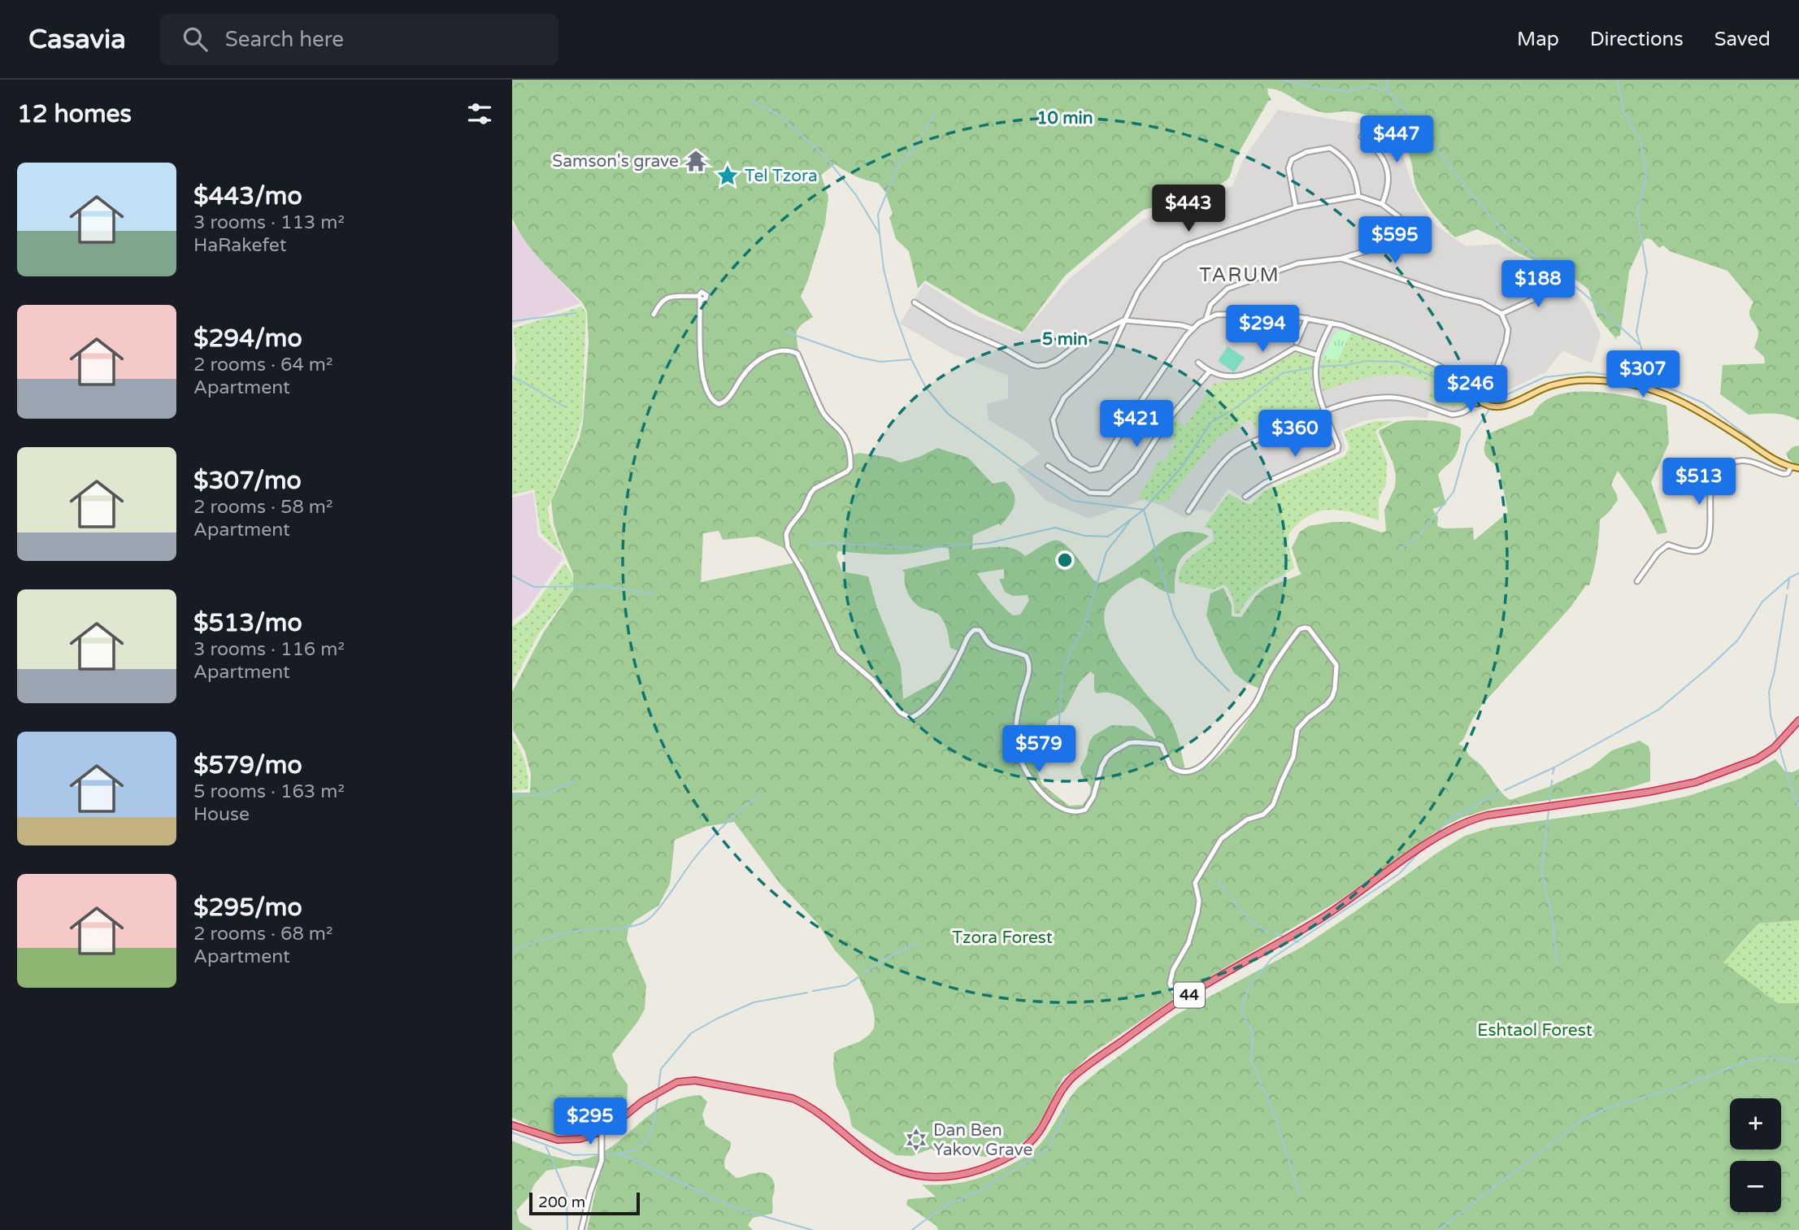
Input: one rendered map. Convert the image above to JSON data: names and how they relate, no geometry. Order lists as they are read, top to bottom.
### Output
{
  "streets": {
    "highway": ["44"]
  },
  "districts": ["TARUM"],
  "parks": ["Tzora Forest", "Eshtaol Forest"],
  "places": {
    "temple": ["Samson's grave"],
    "place": ["Tel Tzora"],
    "synagogue": ["Dan Ben Yakov Grave"]
  },
  "scale_bar": "200 m",
  "page": {
    "header": "Casavia",
    "search": "Search here",
    "nav": ["Map", "Directions", "Saved"],
    "heading": "12 homes",
    "price": [
      "$447",
      "$443",
      "$595",
      "$188",
      "$294",
      "$307",
      "$246",
      "$421",
      "$360",
      "$513",
      "$579",
      "$295"
    ],
    "list": [
      {
        "name": "$443/mo",
        "note": "3 rooms · 113 m² · HaRakefet"
      },
      {
        "name": "$294/mo",
        "note": "2 rooms · 64 m² · Apartment"
      },
      {
        "name": "$307/mo",
        "note": "2 rooms · 58 m² · Apartment"
      },
      {
        "name": "$513/mo",
        "note": "3 rooms · 116 m² · Apartment"
      },
      {
        "name": "$579/mo",
        "note": "5 rooms · 163 m² · House"
      },
      {
        "name": "$295/mo",
        "note": "2 rooms · 68 m² · Apartment"
      }
    ],
    "map_buttons": ["+", "−"],
    "scale": "200 m"
  },
  "rings": ["10 min", "5 min"]
}
